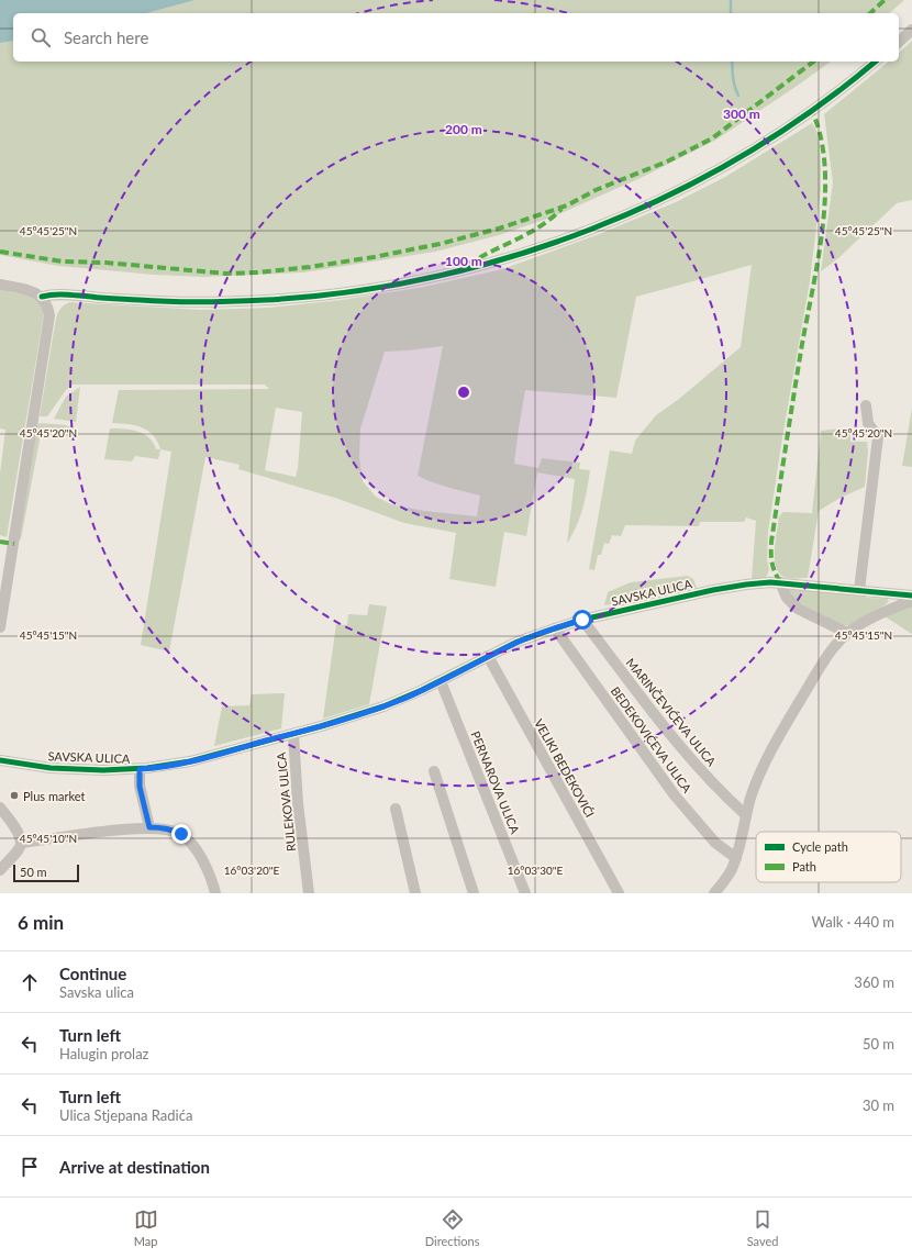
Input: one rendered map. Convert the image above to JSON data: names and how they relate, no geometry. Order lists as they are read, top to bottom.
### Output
{
  "streets": {
    "street": [
      "SAVSKA ULICA",
      "MARINČEVIĆEVA ULICA",
      "BEDEKOVIĆEVA ULICA",
      "VELIKI BEDEKOVIĆI",
      "PERNAROVA ULICA",
      "RULEKOVA ULICA"
    ]
  },
  "crossings": [
    ["SAVSKA ULICA", "MARINČEVIĆEVA ULICA"],
    ["SAVSKA ULICA", "BEDEKOVIĆEVA ULICA"],
    ["SAVSKA ULICA", "VELIKI BEDEKOVIĆI"],
    ["SAVSKA ULICA", "PERNAROVA ULICA"],
    ["SAVSKA ULICA", "RULEKOVA ULICA"]
  ],
  "places": ["Plus market"],
  "legend": ["Cycle path", "Path"],
  "scale_bar": "50 m",
  "page": {
    "search": "Search here",
    "scale": "50 m",
    "heading": ["6 min", "Walk · 440 m"],
    "list": [
      ["Continue", "Savska ulica", "360 m"],
      ["Turn left", "Halugin prolaz", "50 m"],
      ["Turn left", "Ulica Stjepana Radića", "30 m"],
      "Arrive at destination"
    ],
    "nav": ["Map", "Directions", "Saved"]
  },
  "coordinates": [
    "45°45'25\"N",
    "45°45'20\"N",
    "45°45'15\"N",
    "45°45'10\"N",
    "16°03'20\"E",
    "16°03'30\"E"
  ],
  "rings": ["300 m", "200 m", "100 m"]
}
